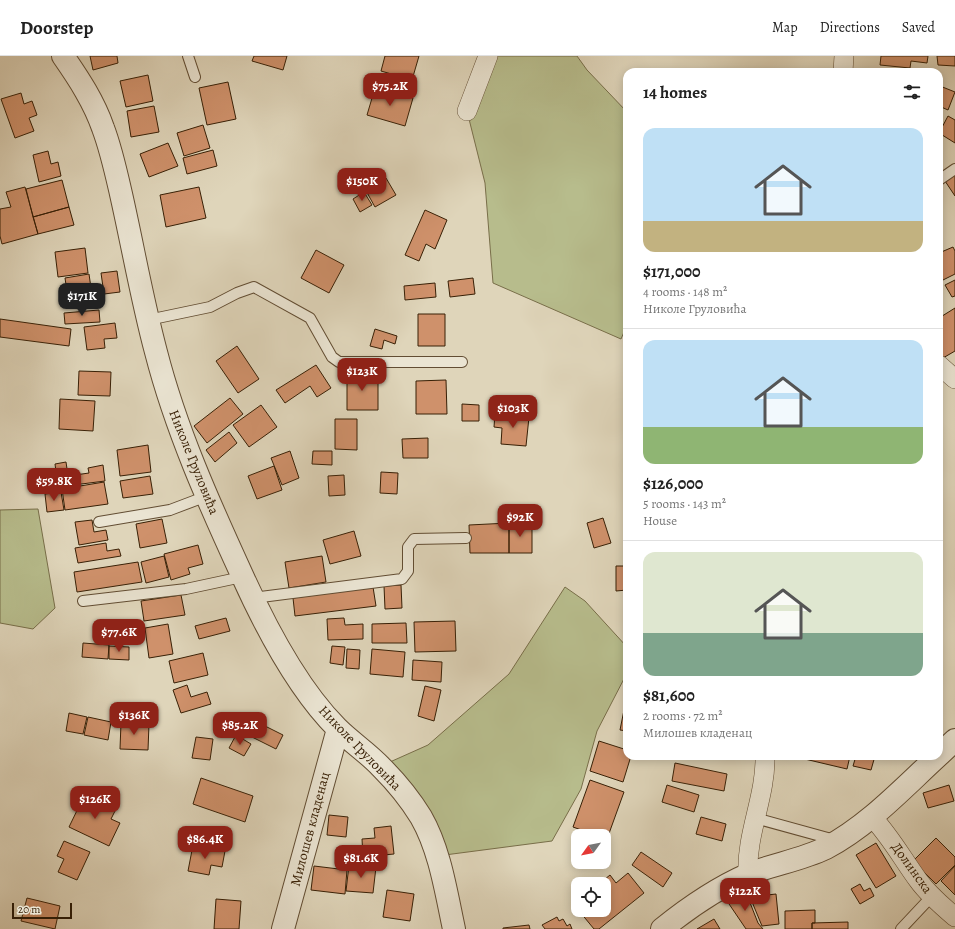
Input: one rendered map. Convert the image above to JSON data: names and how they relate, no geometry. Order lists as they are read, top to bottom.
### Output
{
  "streets": {
    "street": ["Николе Груловића", "Милошев кладенац", "Долинска"]
  },
  "crossings": [
    ["Николе Груловића", "Милошев кладенац"]
  ],
  "scale_bar": "20 m",
  "north": "bottom left",
  "page": {
    "header": "Doorstep",
    "nav": ["Map", "Directions", "Saved"],
    "heading": "14 homes",
    "price": [
      "$75.2K",
      "$150K",
      "$171K",
      "$123K",
      "$103K",
      "$59.8K",
      "$92K",
      "$77.6K",
      "$136K",
      "$85.2K",
      "$126K",
      "$86.4K",
      "$81.6K",
      "$122K"
    ],
    "list": [
      {
        "name": "$171,000",
        "note": "4 rooms · 148 m² · Николе Груловића"
      },
      {
        "name": "$126,000",
        "note": "5 rooms · 143 m² · House"
      },
      {
        "name": "$81,600",
        "note": "2 rooms · 72 m² · Милошев кладенац"
      }
    ],
    "scale": "20 m"
  }
}
